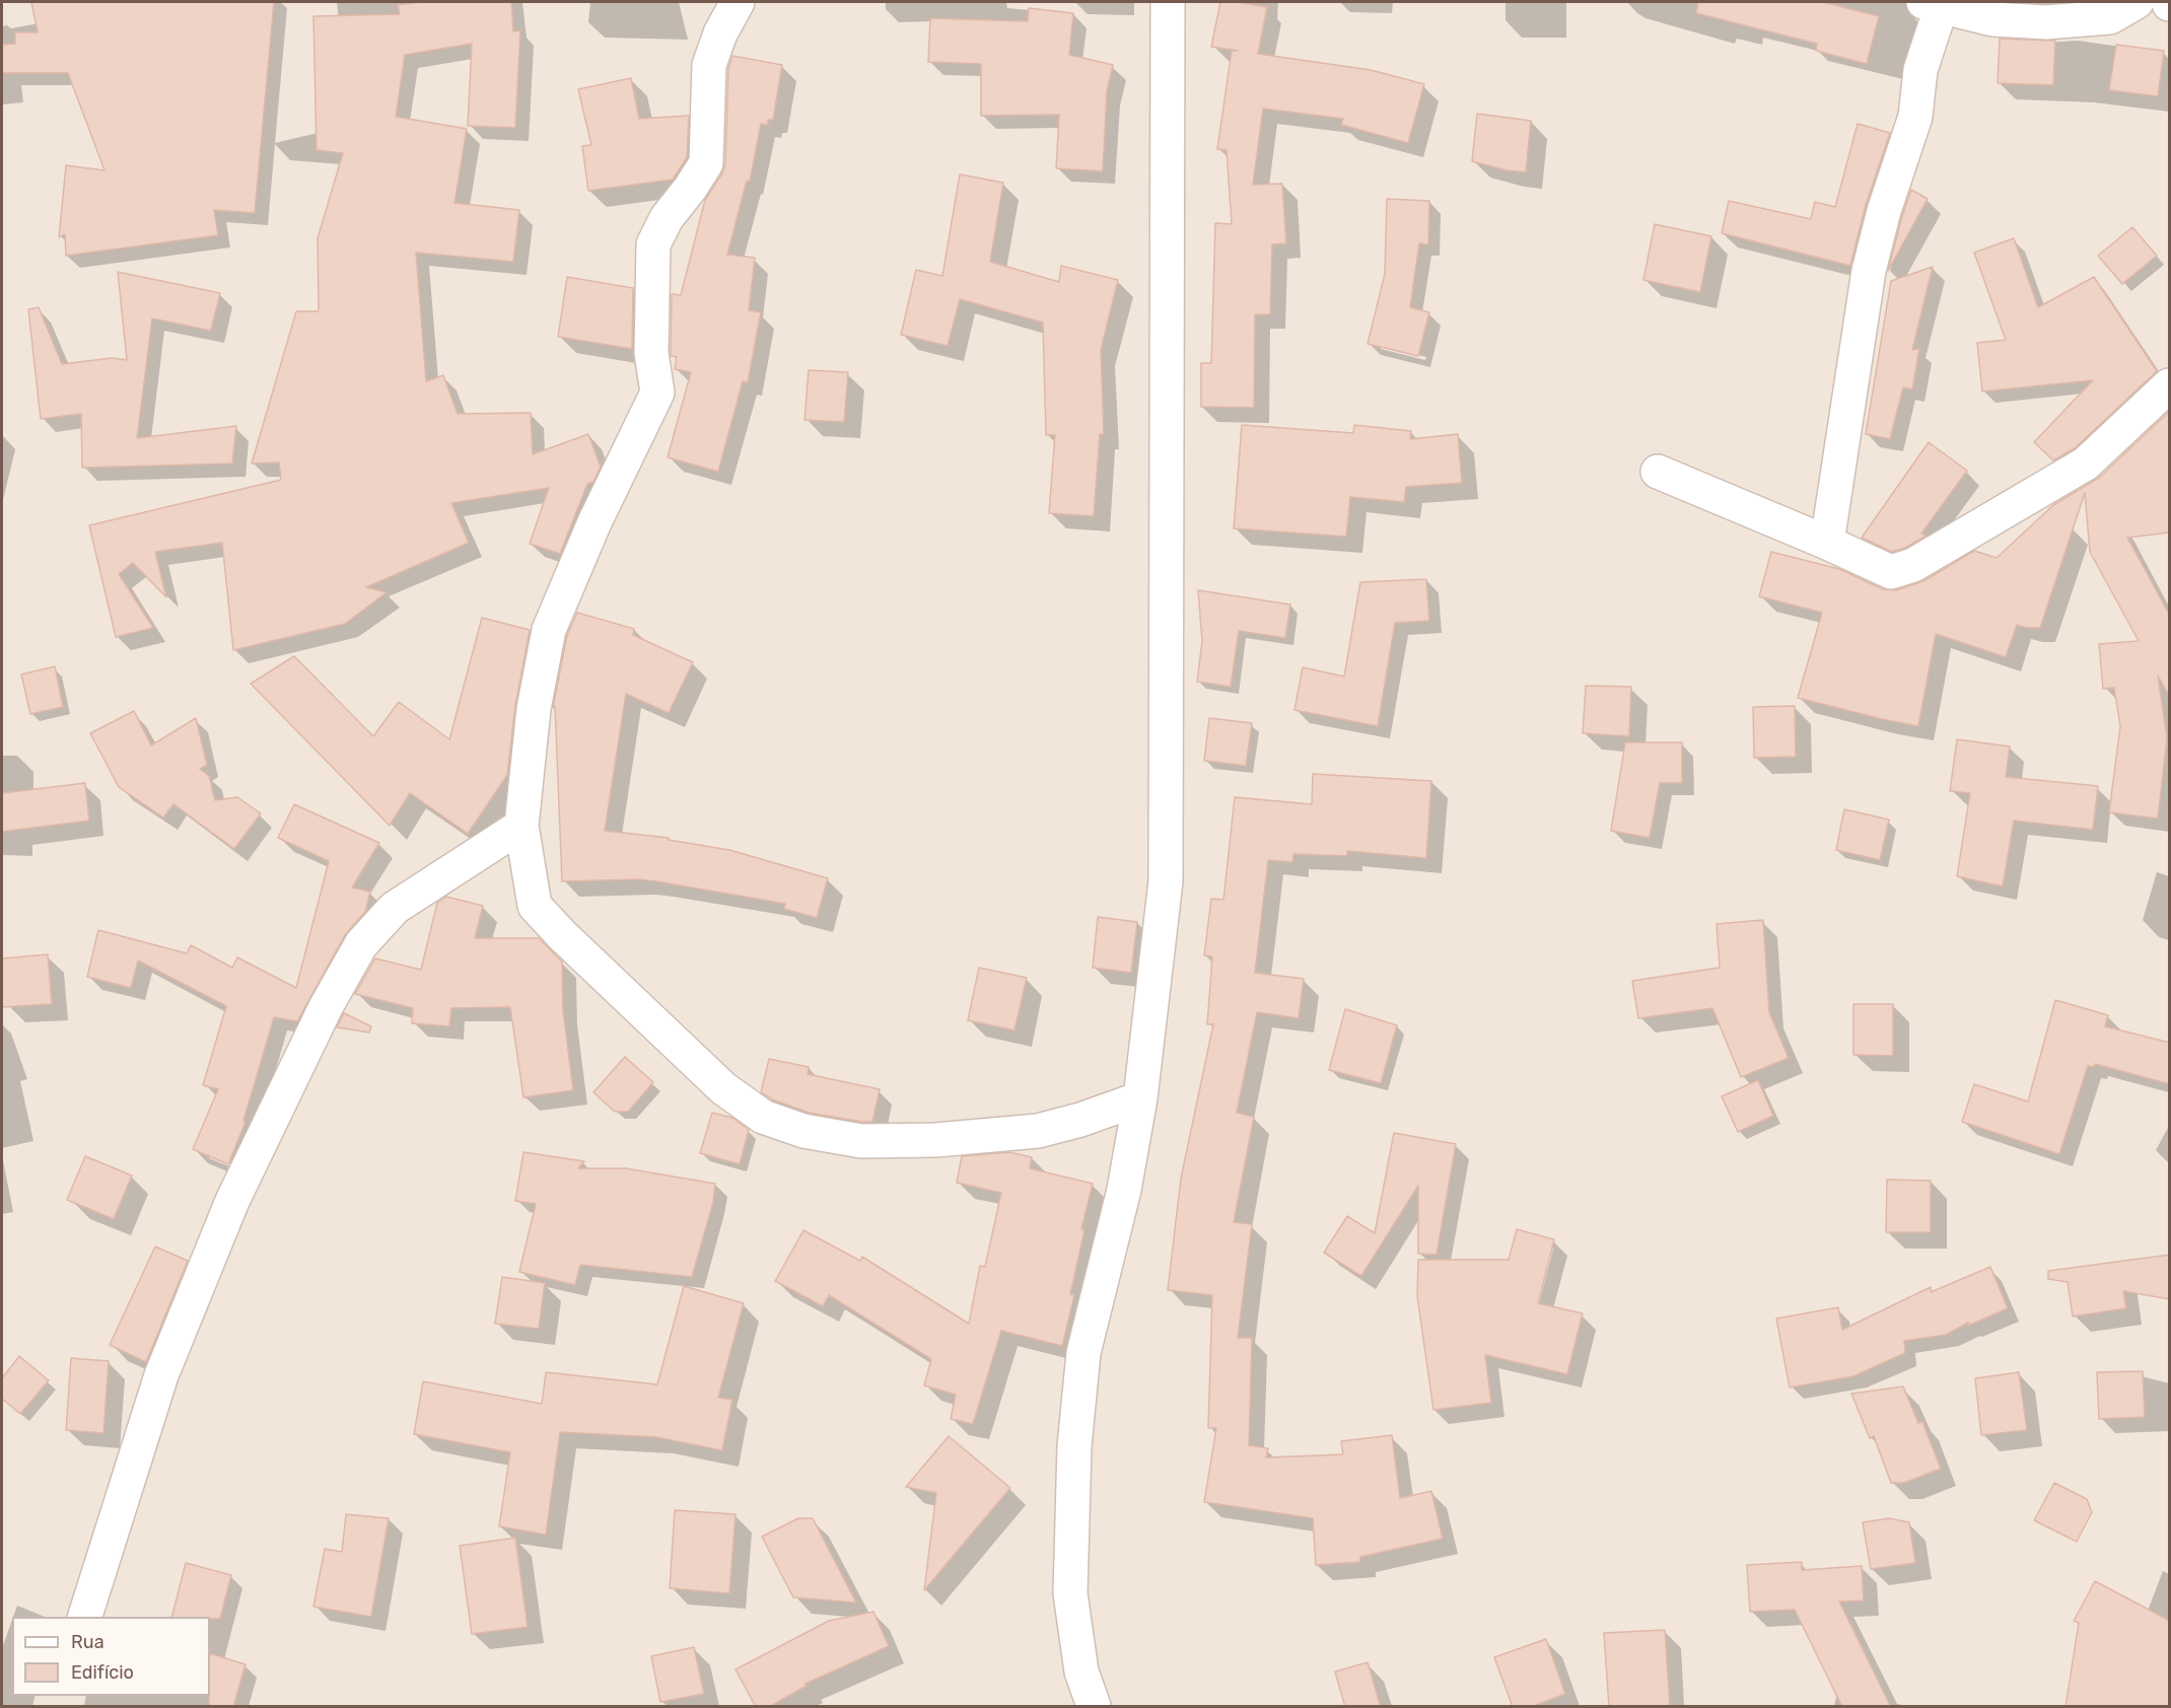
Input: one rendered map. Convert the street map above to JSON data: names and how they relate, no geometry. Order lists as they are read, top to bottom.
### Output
{
  "legend": ["Rua", "Edifício"]
}
